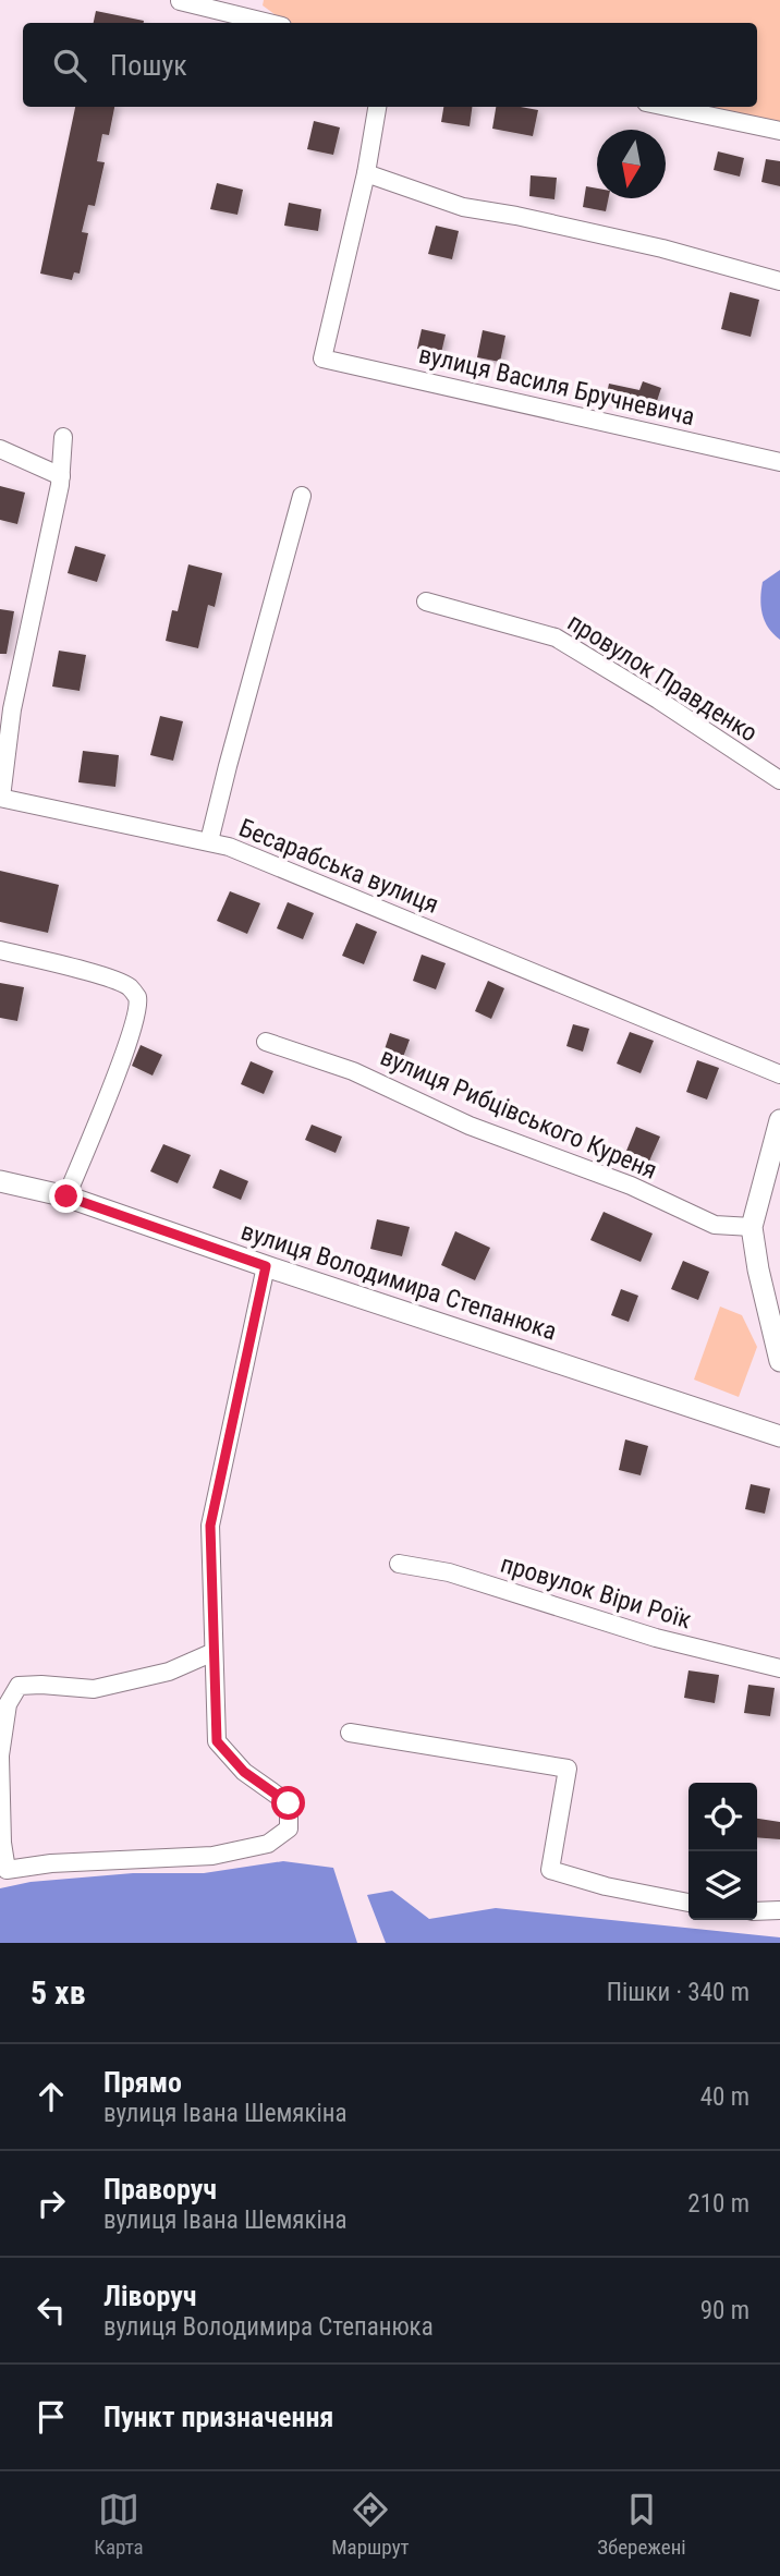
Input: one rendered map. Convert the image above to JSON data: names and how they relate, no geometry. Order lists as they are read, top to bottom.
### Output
{
  "streets": {
    "street": [
      "вулиця Василя Бручневича",
      "провулок Правденко",
      "Бесарабська вулиця",
      "вулиця Рибцівського Куреня",
      "вулиця Володимира Степанюка",
      "провулок Віри Роїк"
    ]
  },
  "north": "bottom",
  "page": {
    "search": "Пошук",
    "heading": ["5 хв", "Пішки · 340 m"],
    "list": [
      ["Прямо", "вулиця Івана Шемякіна", "40 m"],
      ["Праворуч", "вулиця Івана Шемякіна", "210 m"],
      ["Ліворуч", "вулиця Володимира Степанюка", "90 m"],
      "Пункт призначення"
    ],
    "nav": ["Карта", "Маршрут", "Збережені"]
  }
}
